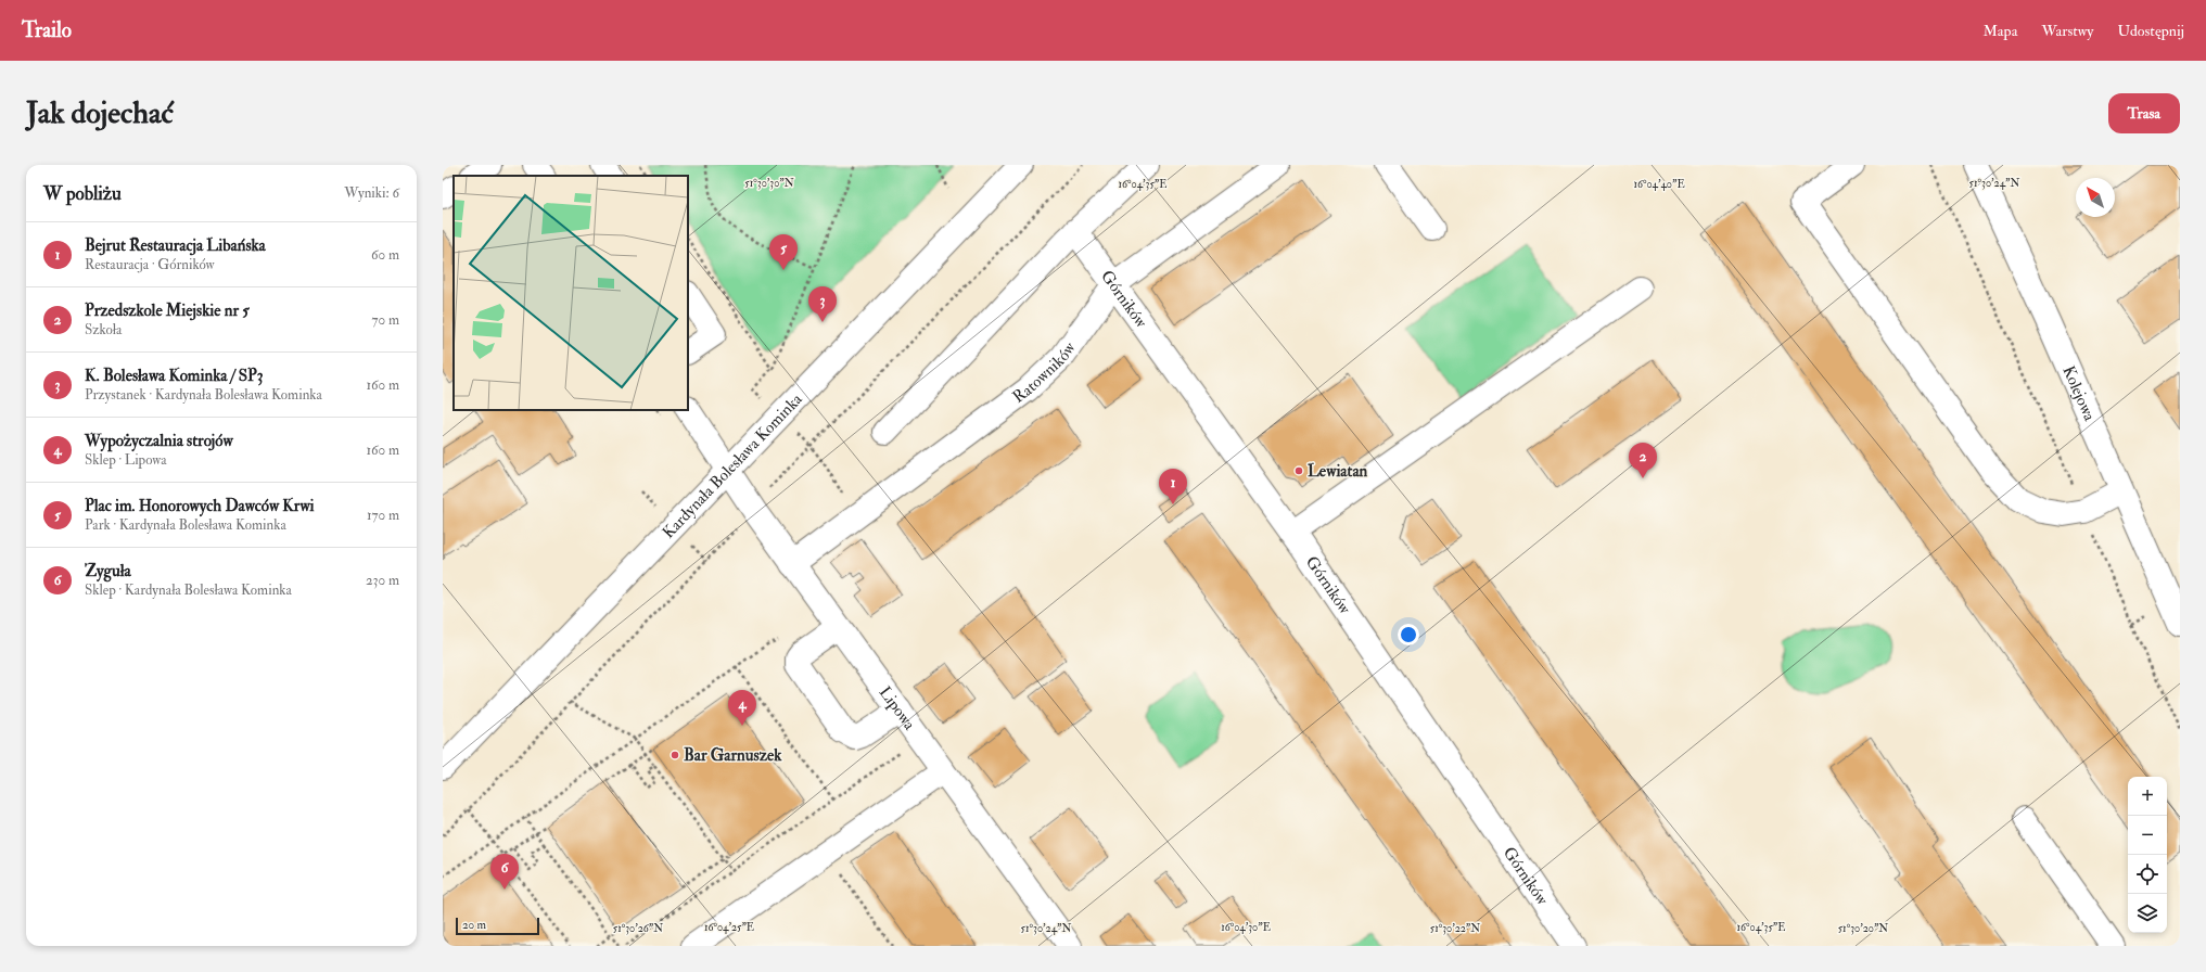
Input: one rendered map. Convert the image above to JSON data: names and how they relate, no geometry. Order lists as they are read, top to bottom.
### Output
{
  "streets": {
    "street": [
      "Górników",
      "Ratowników",
      "Kolejowa",
      "Kardynała Bolesława Kominka",
      "Lipowa"
    ]
  },
  "crossings": [
    ["Górników", "Ratowników"],
    ["Ratowników", "Lipowa"],
    ["Kardynała Bolesława Kominka", "Lipowa"]
  ],
  "places": ["Lewiatan", "Bar Garnuszek"],
  "scale_bar": "20 m",
  "north": "top left",
  "page": {
    "header": "Trailo",
    "nav": ["Mapa", "Warstwy", "Udostępnij"],
    "buttons": "Trasa",
    "title": "Jak dojechać",
    "heading": ["W pobliżu", "Wyniki: 6"],
    "list": [
      {
        "mark": "1",
        "name": "Bejrut Restauracja Libańska",
        "note": "Restauracja · Górników",
        "value": "60 m"
      },
      {
        "mark": "2",
        "name": "Przedszkole Miejskie nr 5",
        "note": "Szkoła",
        "value": "70 m"
      },
      {
        "mark": "3",
        "name": "K. Bolesława Kominka / SP3",
        "note": "Przystanek · Kardynała Bolesława Kominka",
        "value": "160 m"
      },
      {
        "mark": "4",
        "name": "Wypożyczalnia strojów",
        "note": "Sklep · Lipowa",
        "value": "160 m"
      },
      {
        "mark": "5",
        "name": "Plac im. Honorowych Dawców Krwi",
        "note": "Park · Kardynała Bolesława Kominka",
        "value": "170 m"
      },
      {
        "mark": "6",
        "name": "Zyguła",
        "note": "Sklep · Kardynała Bolesława Kominka",
        "value": "230 m"
      }
    ],
    "pins": [
      "5",
      "3",
      "2",
      "1",
      "4",
      "6"
    ],
    "map_buttons": ["+", "−"],
    "scale": "20 m"
  },
  "coordinates": [
    "51°30'30\"N",
    "51°30'24\"N",
    "16°04'40\"E",
    "16°04'35\"E",
    "16°04'25\"E",
    "16°04'30\"E",
    "51°30'26\"N",
    "51°30'22\"N",
    "51°30'20\"N"
  ]
}
